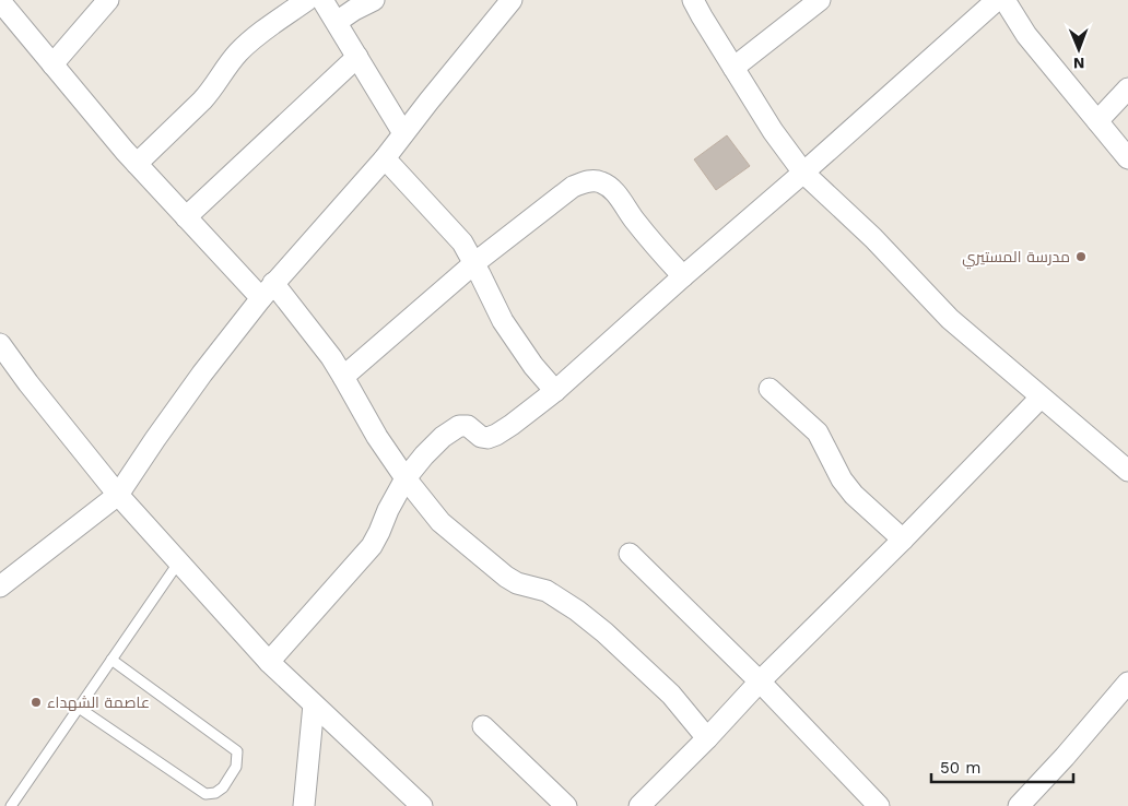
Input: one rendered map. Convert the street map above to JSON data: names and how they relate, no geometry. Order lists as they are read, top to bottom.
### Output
{
  "places": ["مدرسة المستيري", "عاصمة الشهداء"],
  "scale_bar": "50 m",
  "north": "bottom"
}
